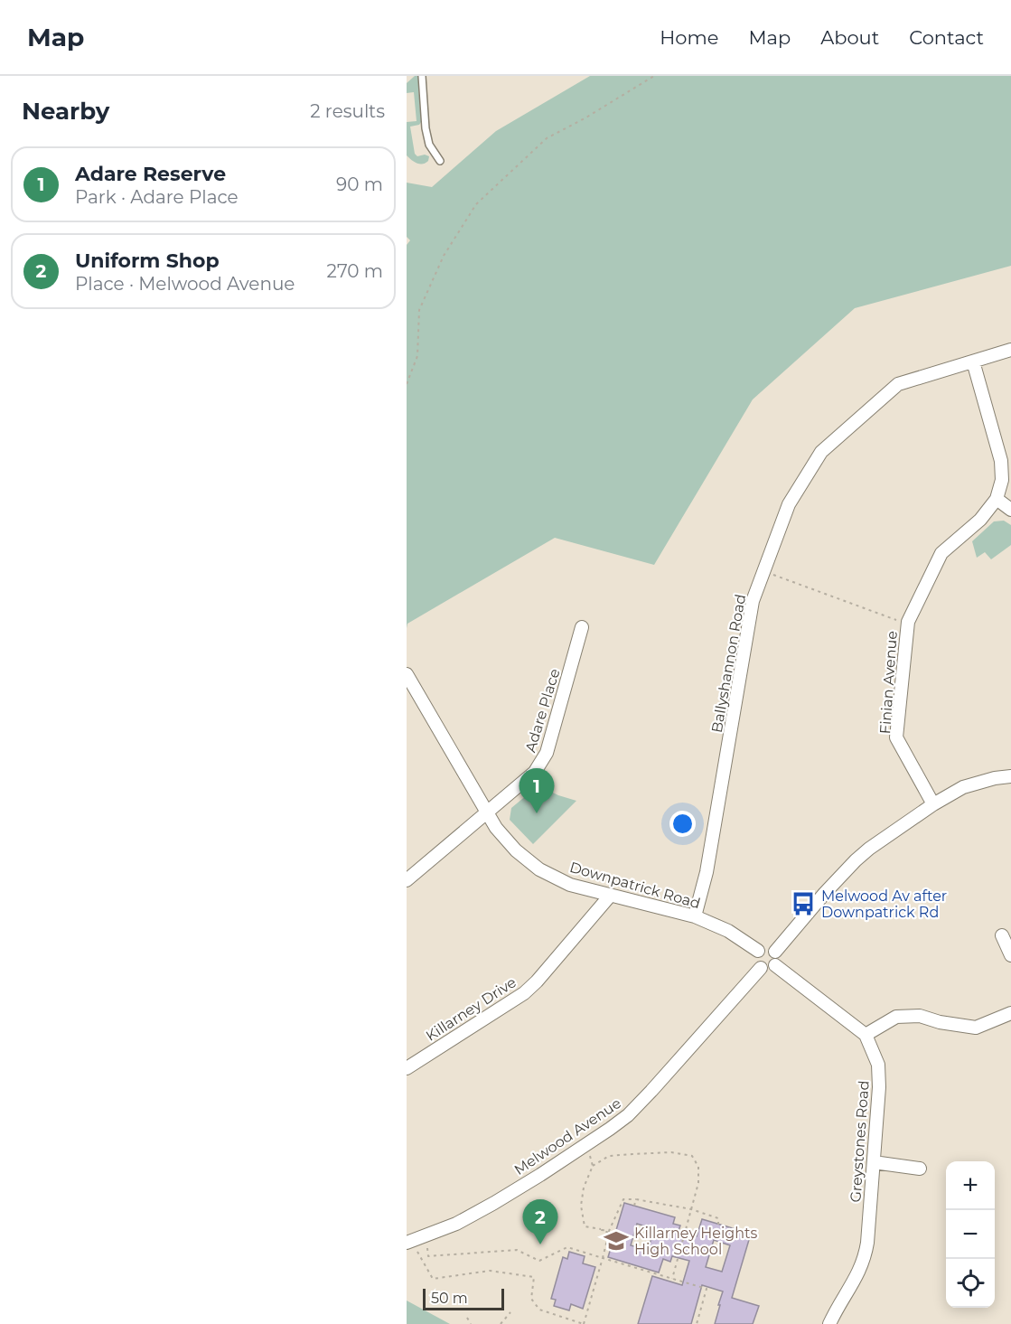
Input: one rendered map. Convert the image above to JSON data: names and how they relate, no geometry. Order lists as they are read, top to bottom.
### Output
{
  "streets": {
    "street": [
      "Ballyshannon Road",
      "Finian Avenue",
      "Adare Place",
      "Downpatrick Road",
      "Killarney Drive",
      "Melwood Avenue",
      "Greystones Road"
    ]
  },
  "crossings": [
    ["Ballyshannon Road", "Finian Avenue"],
    ["Ballyshannon Road", "Downpatrick Road"],
    ["Adare Place", "Downpatrick Road"],
    ["Downpatrick Road", "Killarney Drive"],
    ["Downpatrick Road", "Melwood Avenue"]
  ],
  "places": {
    "bus stop": ["Melwood Av after Downpatrick Rd"],
    "school or university": ["Killarney Heights High School"]
  },
  "scale_bar": "50 m",
  "page": {
    "header": "Map",
    "nav": [
      "Home",
      "Map",
      "About",
      "Contact"
    ],
    "heading": ["Nearby", "2 results"],
    "list": [
      {
        "mark": "1",
        "name": "Adare Reserve",
        "note": "Park · Adare Place",
        "value": "90 m"
      },
      {
        "mark": "2",
        "name": "Uniform Shop",
        "note": "Place · Melwood Avenue",
        "value": "270 m"
      }
    ],
    "pins": ["1", "2"],
    "map_buttons": ["+", "−"],
    "scale": "50 m"
  }
}
